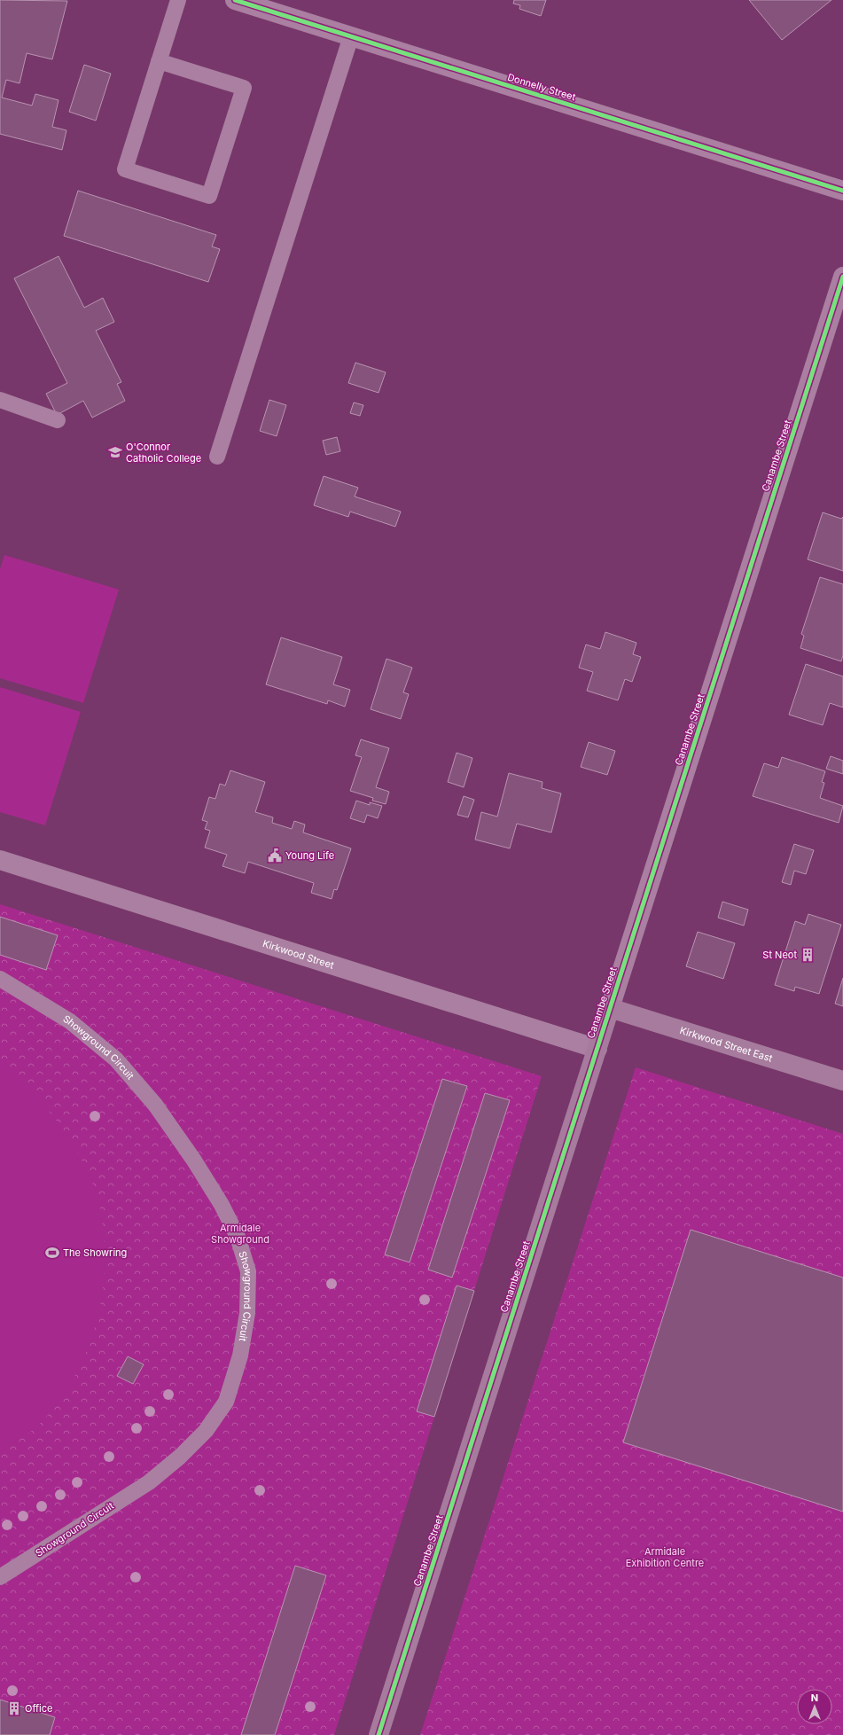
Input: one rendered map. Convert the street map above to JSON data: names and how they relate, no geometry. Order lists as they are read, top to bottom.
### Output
{
  "streets": {
    "street": [
      "Donnelly Street",
      "Canambe Street",
      "Kirkwood Street",
      "Kirkwood Street East"
    ],
    "lane": ["Showground Circuit"]
  },
  "crossings": [
    ["Canambe Street", "Kirkwood Street"],
    ["Canambe Street", "Kirkwood Street East"]
  ],
  "parks": ["Armidale Showground", "Armidale Exhibition Centre"],
  "places": {
    "school or university": ["O'Connor Catholic College"],
    "public building": ["Young Life"],
    "building": ["St Neot", "Office"],
    "sports": ["The Showring"]
  },
  "north": "top"
}
